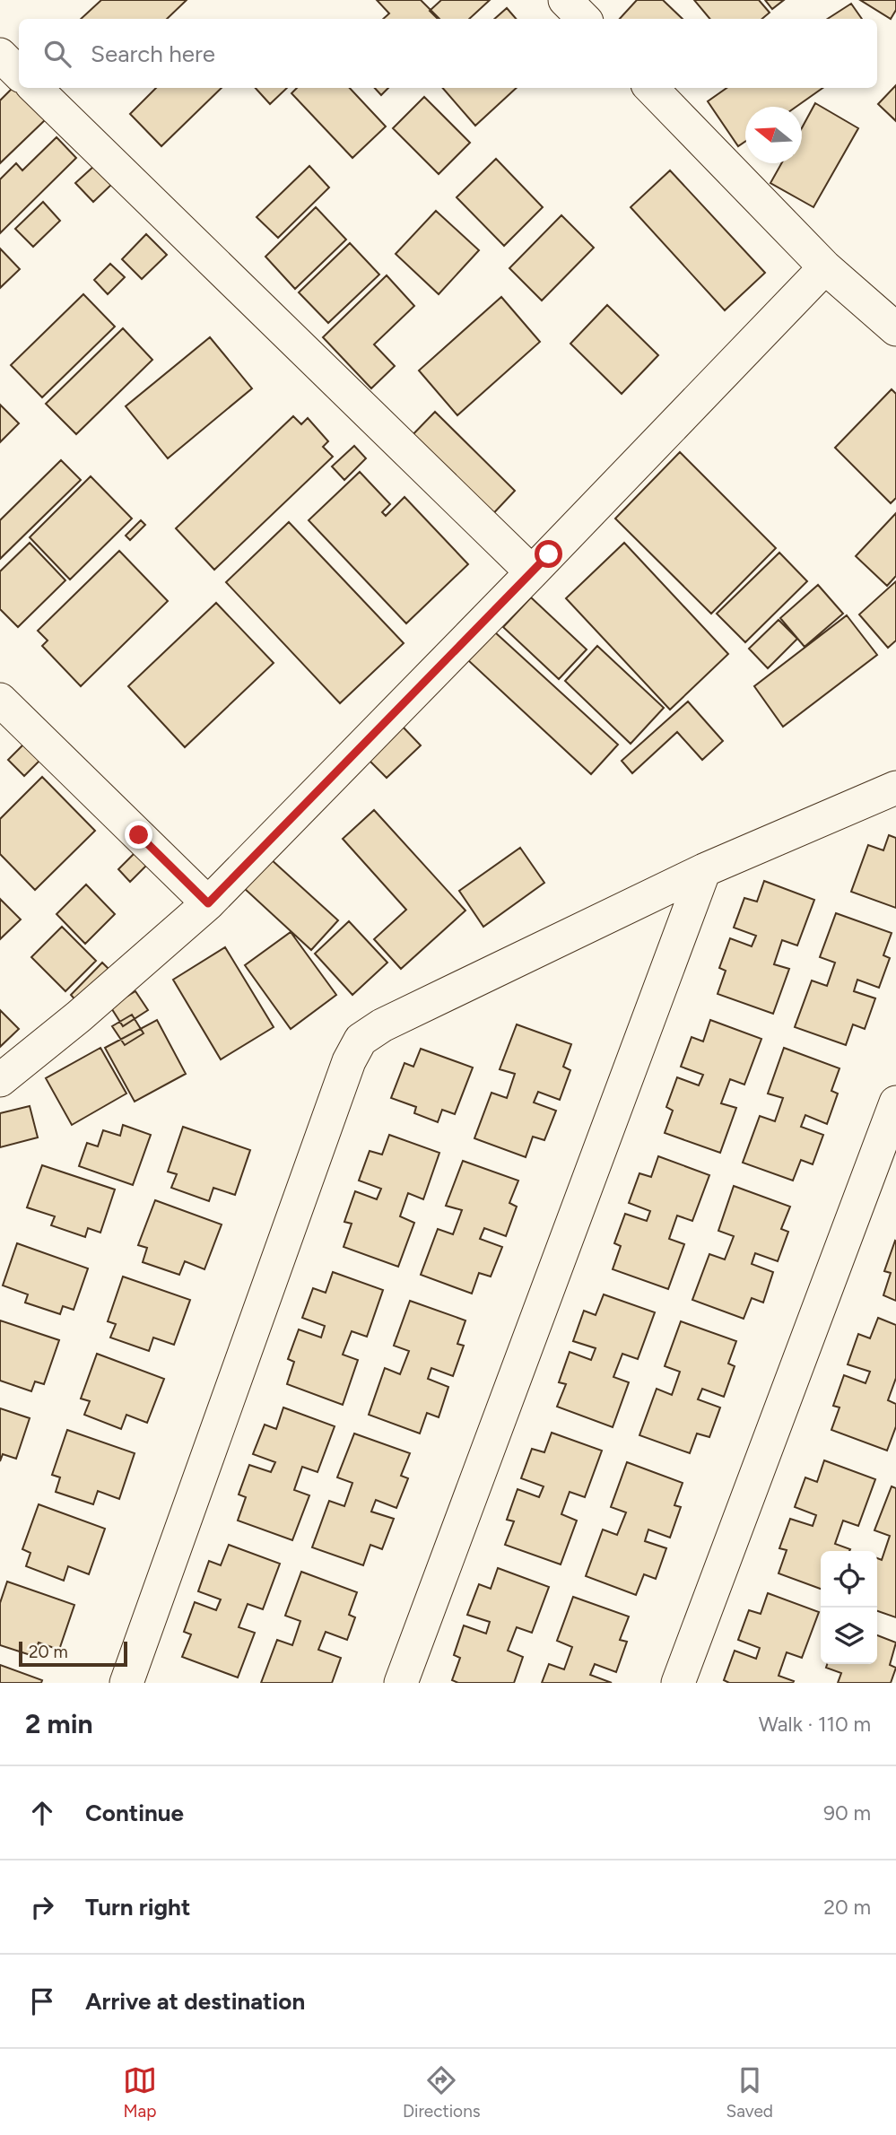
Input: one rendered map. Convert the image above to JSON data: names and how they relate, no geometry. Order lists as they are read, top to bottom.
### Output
{
  "scale_bar": "20 m",
  "north": "left",
  "page": {
    "search": "Search here",
    "scale": "20 m",
    "heading": ["2 min", "Walk · 110 m"],
    "list": [
      ["Continue", "90 m"],
      ["Turn right", "20 m"],
      "Arrive at destination"
    ],
    "nav": ["Map", "Directions", "Saved"]
  }
}
